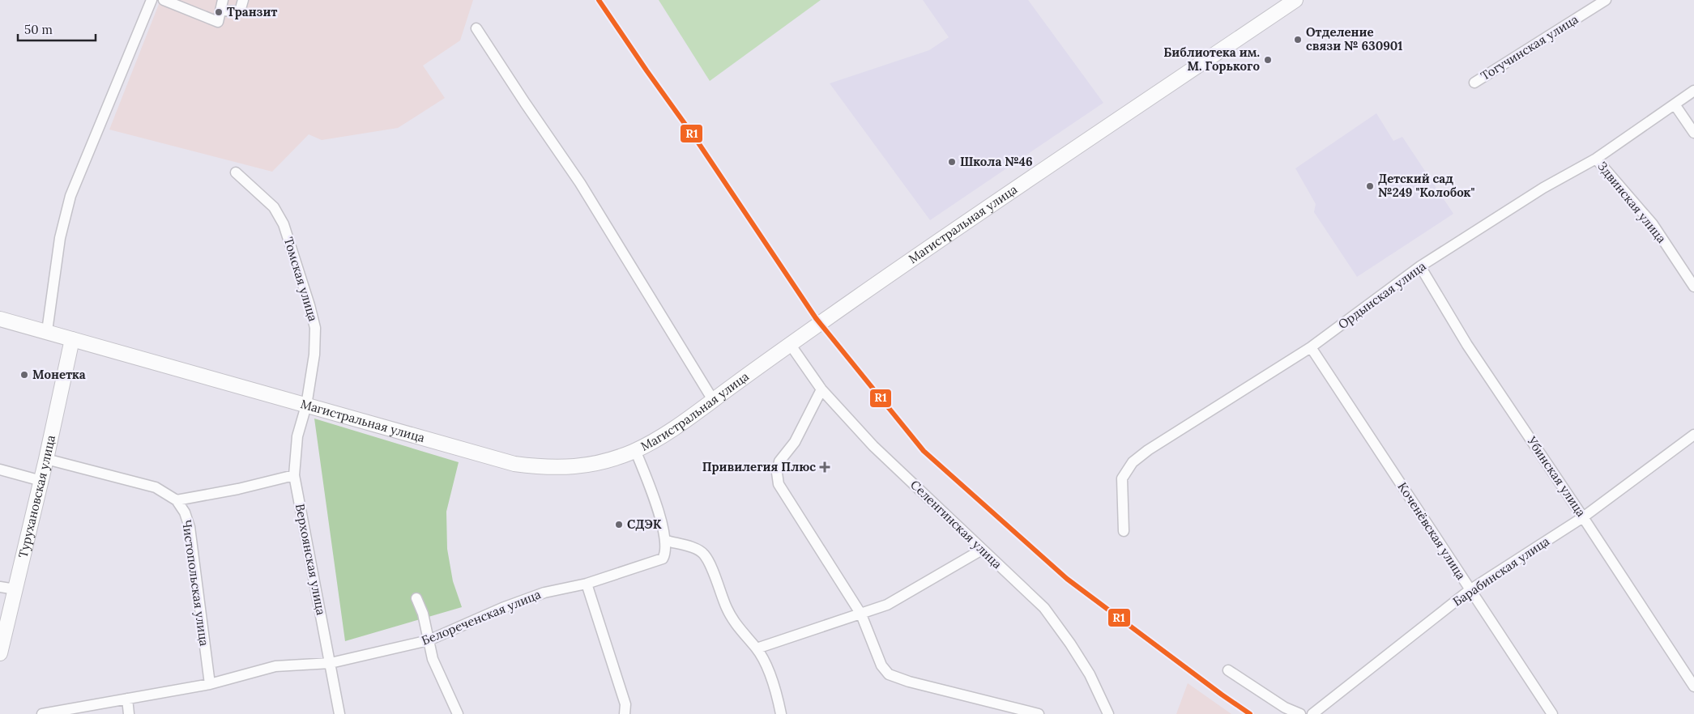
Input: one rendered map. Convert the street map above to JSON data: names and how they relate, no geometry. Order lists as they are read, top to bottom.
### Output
{
  "streets": {
    "main road": ["Магистральная улица", "Турухановская улица"],
    "street": [
      "Тогучинская улица",
      "Здвинская улица",
      "Томская улица",
      "Ордынская улица",
      "Убинская улица",
      "Селенгинская улица",
      "Коченёвская улица",
      "Верхоянская улица",
      "Барабинская улица",
      "Чистопольская улица",
      "Белореченская улица"
    ]
  },
  "crossings": [
    ["Здвинская улица", "Ордынская улица"],
    ["Магистральная улица", "Томская улица"],
    ["Магистральная улица", "Турухановская улица"],
    ["Магистральная улица", "Селенгинская улица"],
    ["Магистральная улица", "Верхоянская улица"],
    ["Томская улица", "Верхоянская улица"],
    ["Ордынская улица", "Убинская улица"],
    ["Ордынская улица", "Коченёвская улица"],
    ["Убинская улица", "Барабинская улица"],
    ["Турухановская улица", "Чистопольская улица"],
    ["Коченёвская улица", "Барабинская улица"],
    ["Верхоянская улица", "Белореченская улица"],
    ["Чистопольская улица", "Белореченская улица"]
  ],
  "places": {
    "other": [
      "Транзит",
      "Отделение связи № 630901",
      "Библиотека им. М. Горького",
      "Школа №46",
      "Детский сад №249 \"Колобок\"",
      "Монетка",
      "СДЭК"
    ],
    "health": ["Привилегия Плюс"]
  },
  "lines": ["transit line R1"],
  "scale_bar": "50 m"
}
